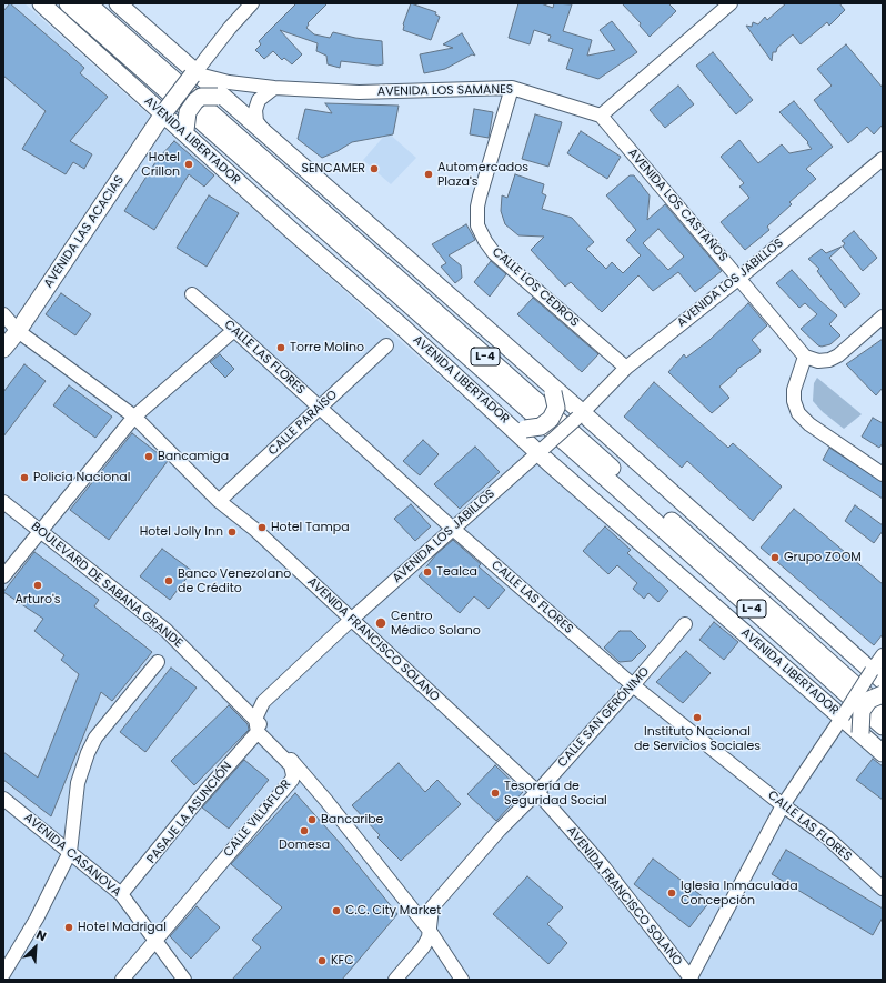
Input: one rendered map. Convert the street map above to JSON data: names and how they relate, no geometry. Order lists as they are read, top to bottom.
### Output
{
  "streets": {
    "main road": ["AVENIDA LIBERTADOR", "AVENIDA LAS ACACIAS", "L-4"],
    "street": [
      "AVENIDA LOS SAMANES",
      "AVENIDA LOS CASTAÑOS",
      "AVENIDA LOS JABILLOS",
      "CALLE LOS CEDROS",
      "CALLE LAS FLORES",
      "CALLE PARAÍSO",
      "BOULEVARD DE SABANA GRANDE",
      "AVENIDA FRANCISCO SOLANO",
      "CALLE SAN GERÓNIMO",
      "PASAJE LA ASUNCIÓN",
      "CALLE VILLAFLOR",
      "AVENIDA CASANOVA"
    ]
  },
  "crossings": [
    ["AVENIDA LOS SAMANES", "AVENIDA LOS CASTAÑOS"],
    ["AVENIDA LOS SAMANES", "AVENIDA LAS ACACIAS"],
    ["AVENIDA LOS SAMANES", "CALLE LOS CEDROS"],
    ["AVENIDA LOS SAMANES", "L-4"],
    ["AVENIDA LIBERTADOR", "AVENIDA LAS ACACIAS"],
    ["AVENIDA LIBERTADOR", "AVENIDA LOS JABILLOS"],
    ["AVENIDA LOS CASTAÑOS", "AVENIDA LOS JABILLOS"],
    ["AVENIDA LAS ACACIAS", "L-4"],
    ["AVENIDA LAS ACACIAS", "AVENIDA FRANCISCO SOLANO"],
    ["AVENIDA LOS JABILLOS", "CALLE LOS CEDROS"],
    ["AVENIDA LOS JABILLOS", "L-4"],
    ["AVENIDA LOS JABILLOS", "CALLE LAS FLORES"],
    ["AVENIDA LOS JABILLOS", "AVENIDA FRANCISCO SOLANO"],
    ["CALLE LAS FLORES", "CALLE PARAÍSO"],
    ["CALLE LAS FLORES", "CALLE SAN GERÓNIMO"],
    ["CALLE PARAÍSO", "AVENIDA FRANCISCO SOLANO"],
    ["BOULEVARD DE SABANA GRANDE", "CALLE SAN GERÓNIMO"],
    ["BOULEVARD DE SABANA GRANDE", "PASAJE LA ASUNCIÓN"],
    ["BOULEVARD DE SABANA GRANDE", "CALLE VILLAFLOR"],
    ["AVENIDA FRANCISCO SOLANO", "CALLE SAN GERÓNIMO"],
    ["PASAJE LA ASUNCIÓN", "CALLE VILLAFLOR"],
    ["PASAJE LA ASUNCIÓN", "AVENIDA CASANOVA"],
    ["CALLE VILLAFLOR", "AVENIDA CASANOVA"]
  ],
  "places": [
    "Hotel Crillon",
    "SENCAMER",
    "Automercados Plaza's",
    "Torre Molino",
    "Bancamiga",
    "Policía Nacional",
    "Hotel Tampa",
    "Hotel Jolly Inn",
    "Grupo ZOOM",
    "Tealca",
    "Banco Venezolano de Crédito",
    "Arturo's",
    "Centro Médico Solano",
    "Instituto Nacional de Servicios Sociales",
    "Tesorería de Seguridad Social",
    "Bancaribe",
    "Domesa",
    "Iglesia Inmaculada Concepción",
    "C.C. City Market",
    "Hotel Madrigal",
    "KFC"
  ],
  "north": "top right"
}
